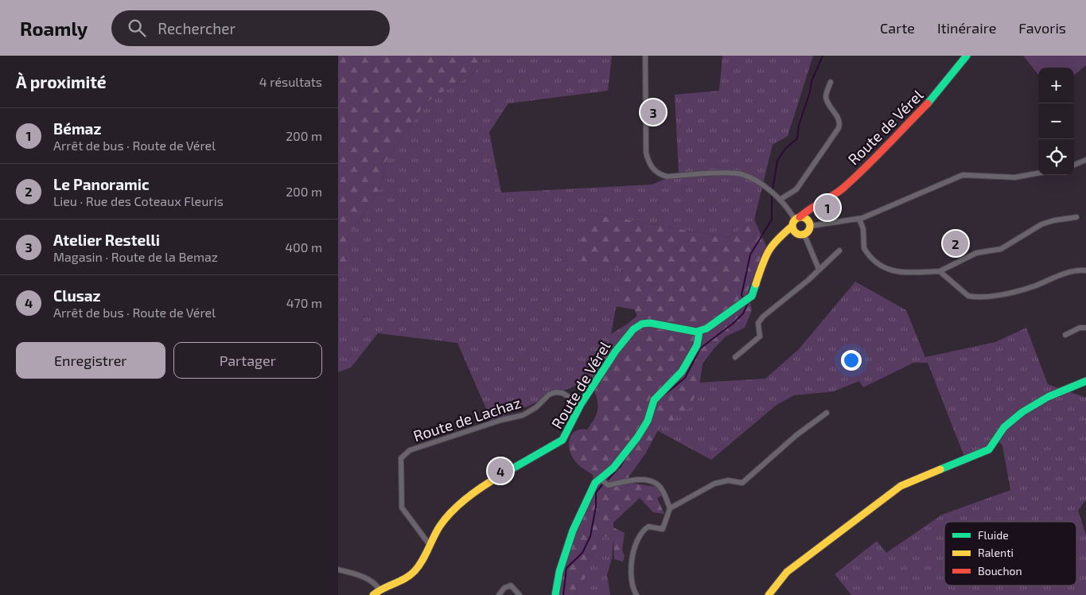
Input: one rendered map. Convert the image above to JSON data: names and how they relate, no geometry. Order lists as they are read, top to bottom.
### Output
{
  "streets": {
    "street": ["Route de Vérel", "Route de Lachaz"]
  },
  "crossings": [
    ["Route de Vérel", "Route de Lachaz"]
  ],
  "legend": ["Fluide", "Ralenti", "Bouchon"],
  "page": {
    "header": "Roamly",
    "search": "Rechercher",
    "nav": ["Carte", "Itinéraire", "Favoris"],
    "heading": ["À proximité", "4 résultats"],
    "map_buttons": ["+", "−"],
    "pins": [
      "3",
      "1",
      "2",
      "4"
    ],
    "list": [
      {
        "mark": "1",
        "name": "Bémaz",
        "note": "Arrêt de bus · Route de Vérel",
        "value": "200 m"
      },
      {
        "mark": "2",
        "name": "Le Panoramic",
        "note": "Lieu · Rue des Coteaux Fleuris",
        "value": "200 m"
      },
      {
        "mark": "3",
        "name": "Atelier Restelli",
        "note": "Magasin · Route de la Bemaz",
        "value": "400 m"
      },
      {
        "mark": "4",
        "name": "Clusaz",
        "note": "Arrêt de bus · Route de Vérel",
        "value": "470 m"
      }
    ],
    "buttons": ["Enregistrer", "Partager"]
  }
}
